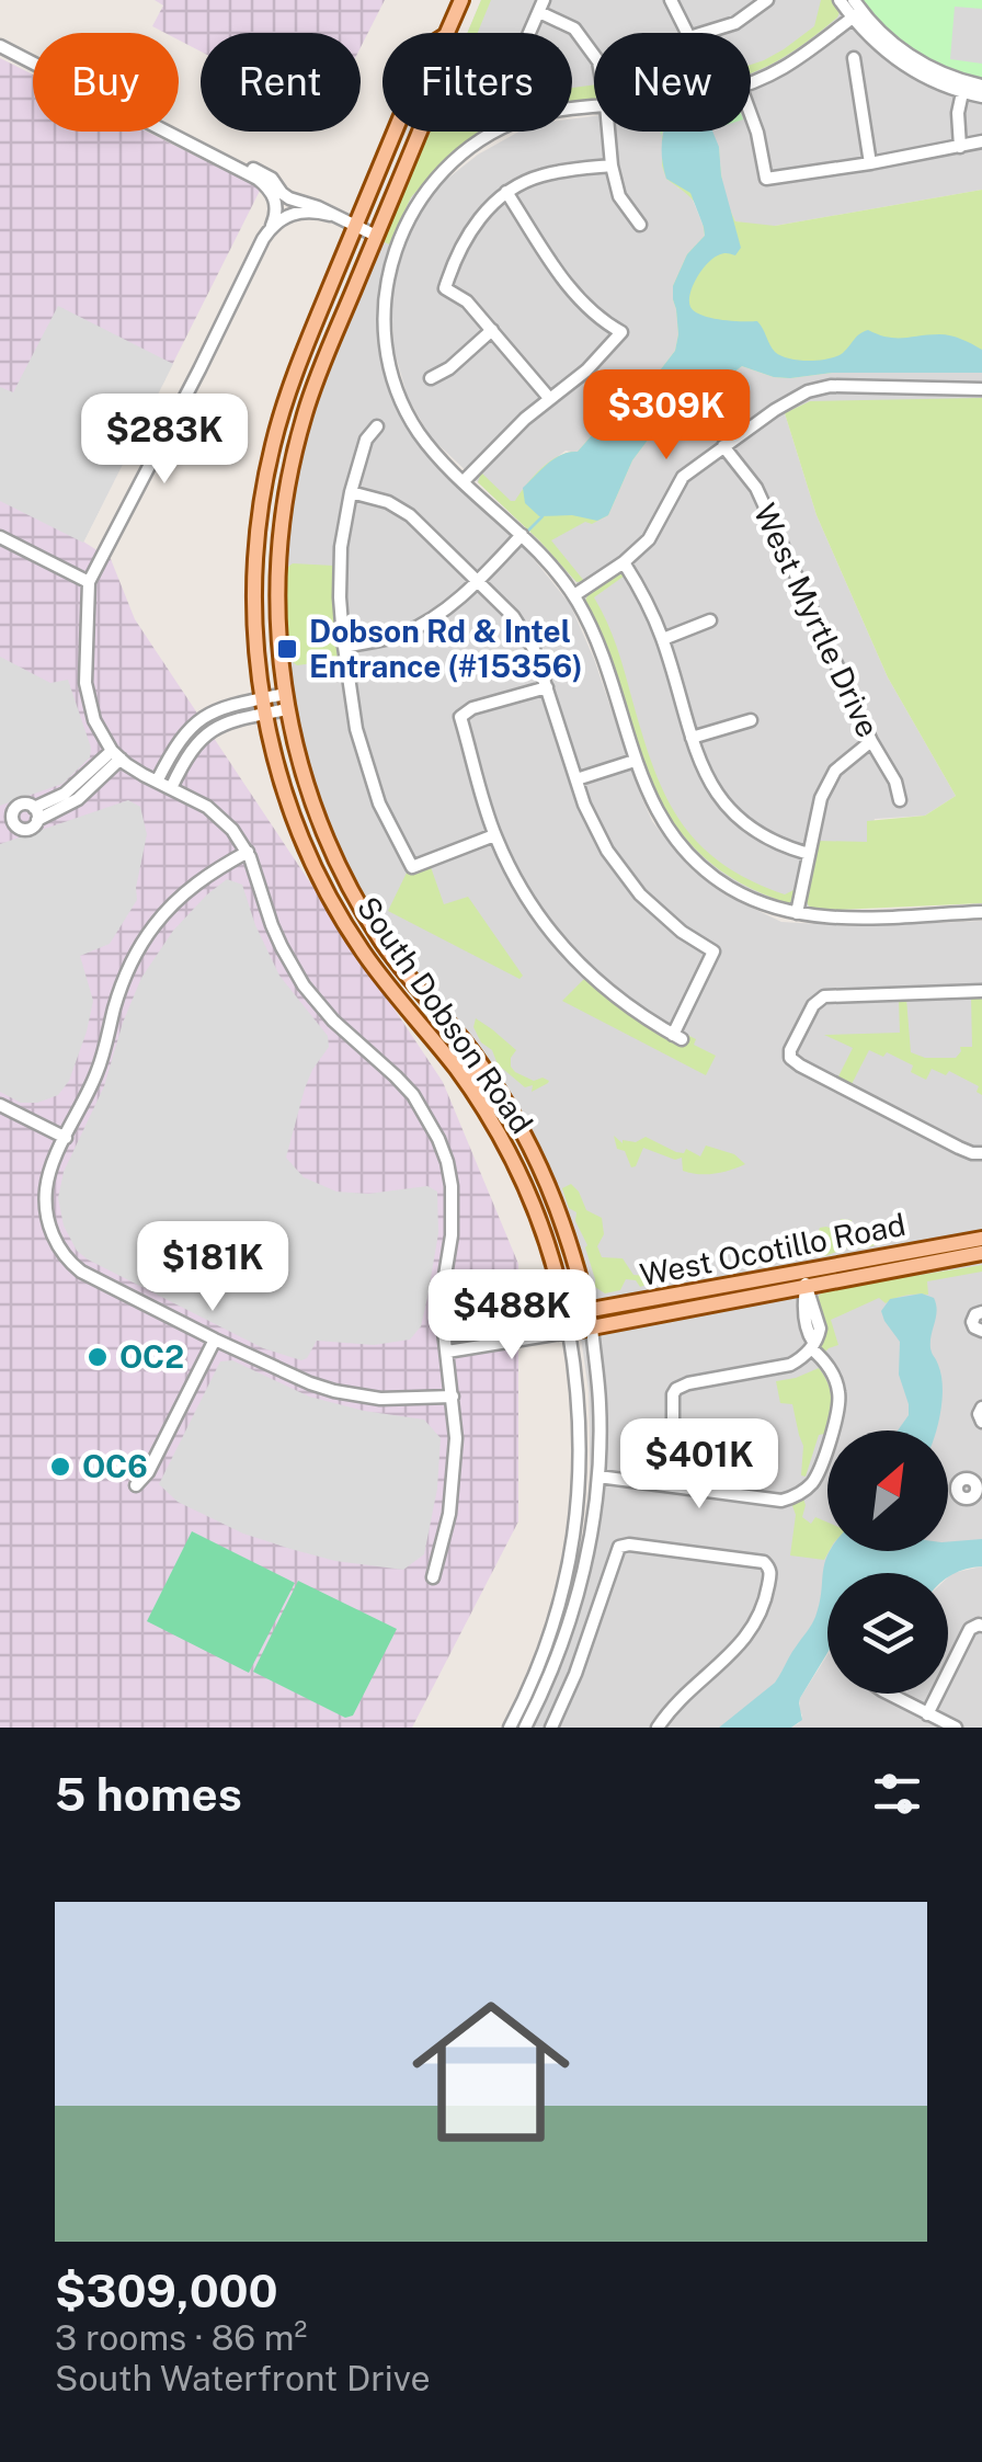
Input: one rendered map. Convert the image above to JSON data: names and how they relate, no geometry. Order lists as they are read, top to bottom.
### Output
{
  "streets": {
    "main road": ["South Dobson Road", "West Ocotillo Road"],
    "street": ["West Myrtle Drive"]
  },
  "crossings": [
    ["South Dobson Road", "West Ocotillo Road"]
  ],
  "places": {
    "transit": ["Dobson Rd & Intel Entrance (#15356)"],
    "other": ["OC2", "OC6"]
  },
  "north": "top right",
  "page": {
    "chip": [
      "Buy",
      "Rent",
      "Filters",
      "New"
    ],
    "price": [
      "$309K",
      "$283K",
      "$181K",
      "$488K",
      "$401K"
    ],
    "heading": "5 homes",
    "list": [
      {
        "name": "$309,000",
        "note": "3 rooms · 86 m² · South Waterfront Drive"
      }
    ]
  }
}
